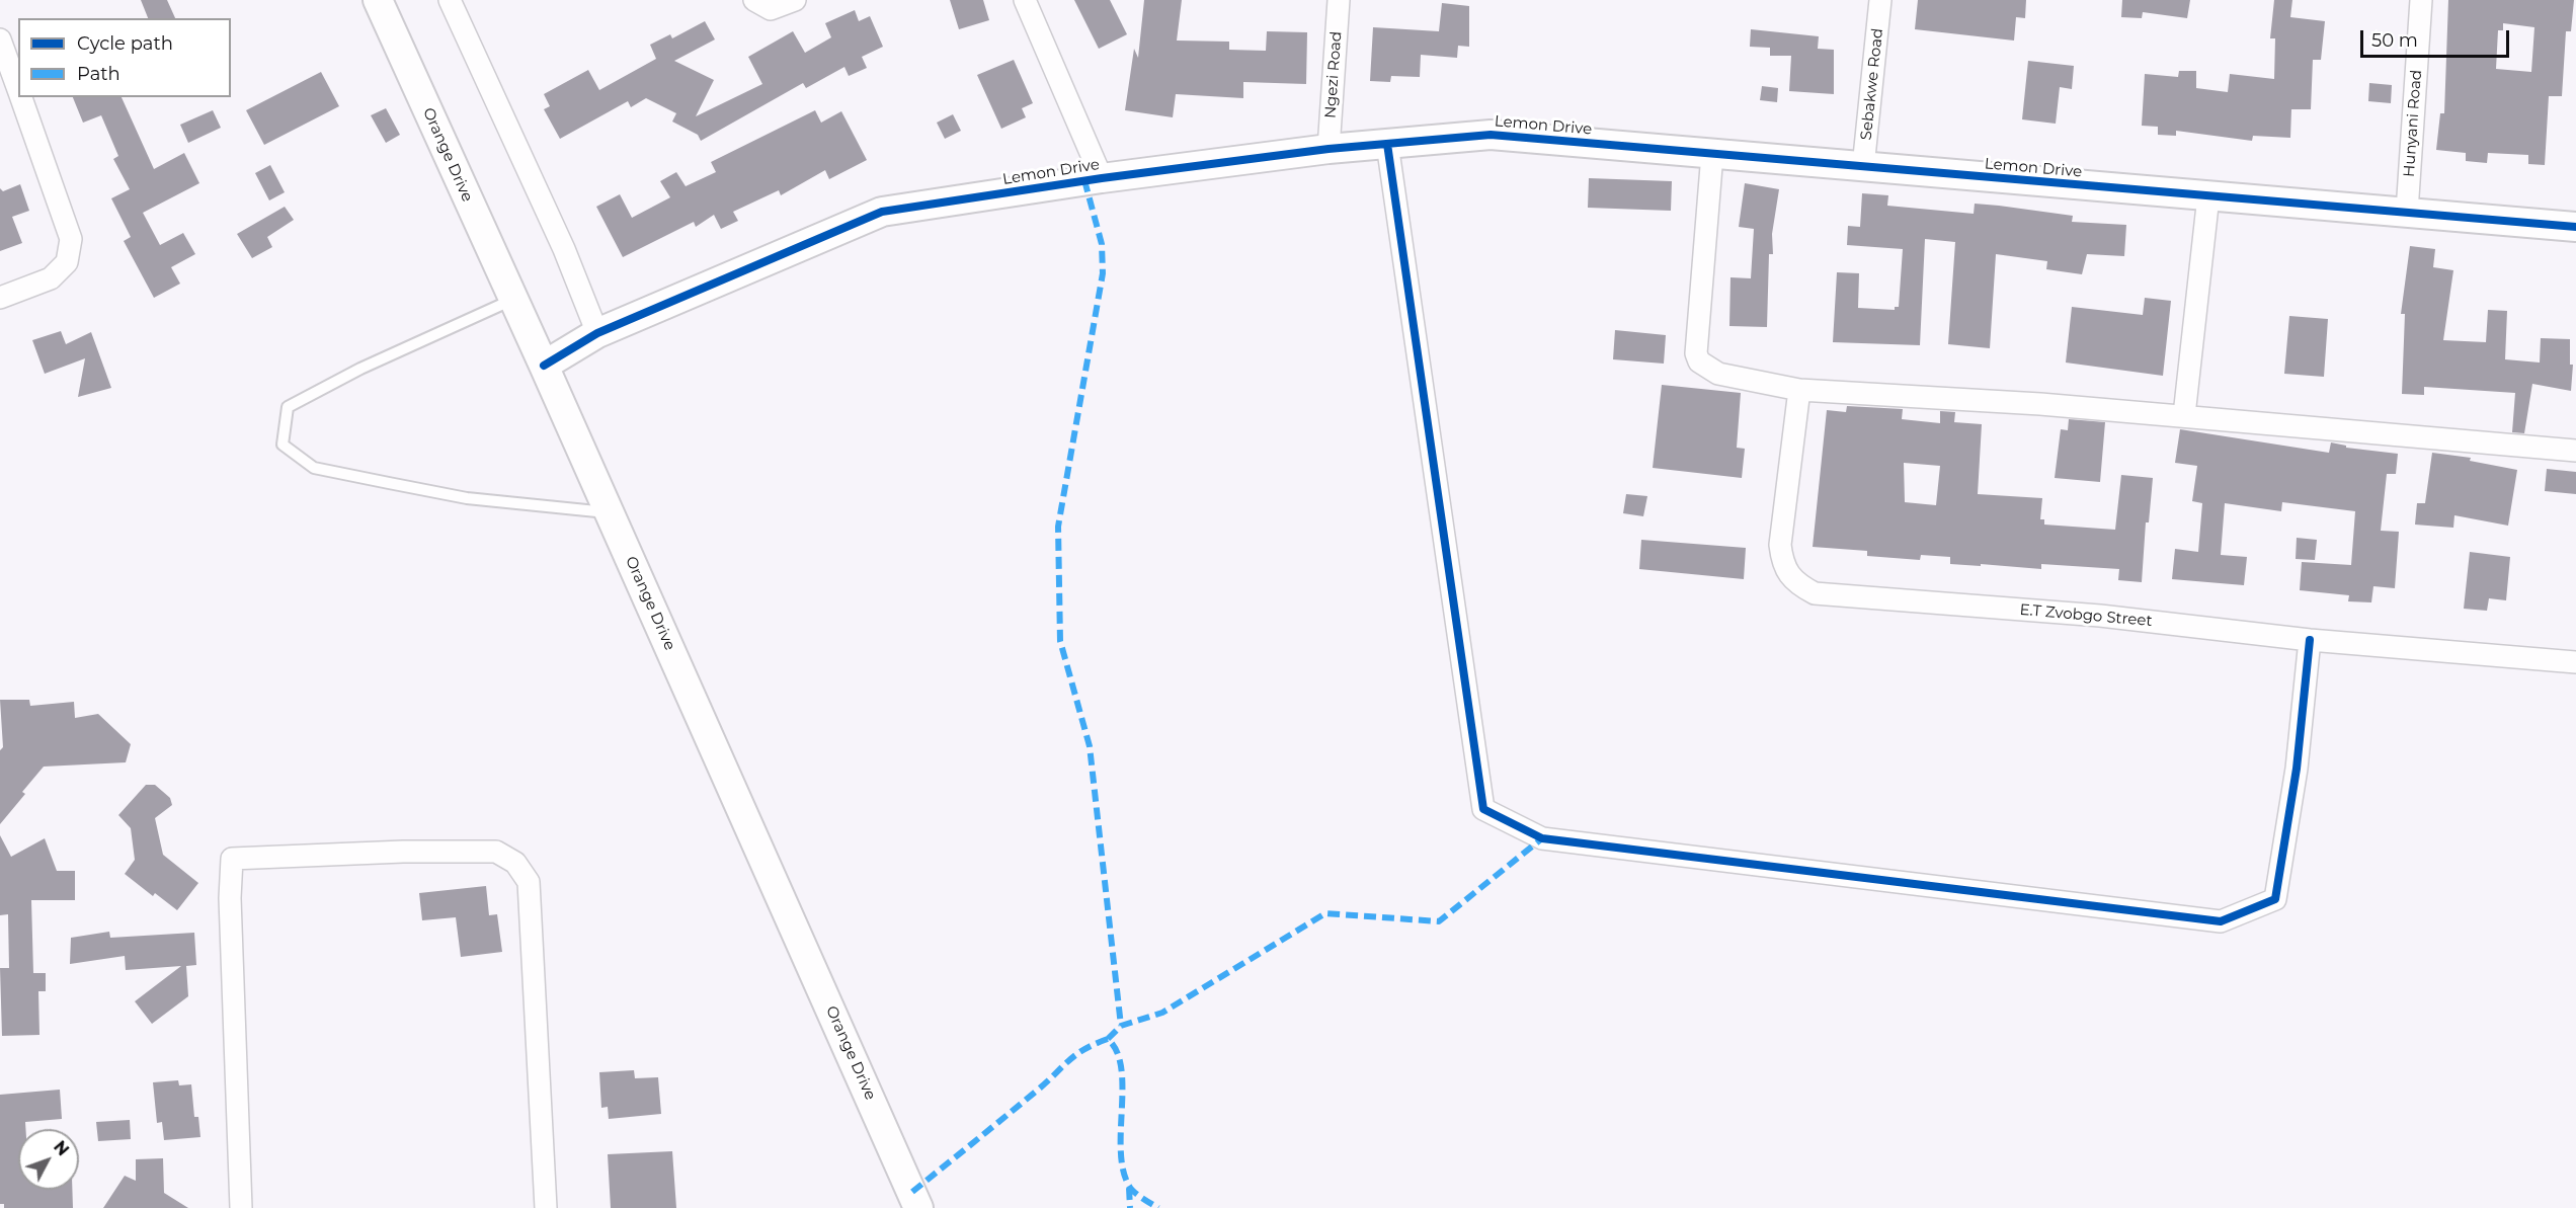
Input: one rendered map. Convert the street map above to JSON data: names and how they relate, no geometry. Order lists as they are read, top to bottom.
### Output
{
  "streets": {
    "street": [
      "Ngezi Road",
      "Sebakwe Road",
      "Hunyani Road",
      "Lemon Drive",
      "Orange Drive",
      "E.T Zvobgo Street"
    ]
  },
  "crossings": [
    ["Ngezi Road", "Lemon Drive"],
    ["Sebakwe Road", "Lemon Drive"],
    ["Hunyani Road", "Lemon Drive"],
    ["Lemon Drive", "Orange Drive"]
  ],
  "legend": ["Cycle path", "Path"],
  "scale_bar": "50 m",
  "north": "top right"
}
